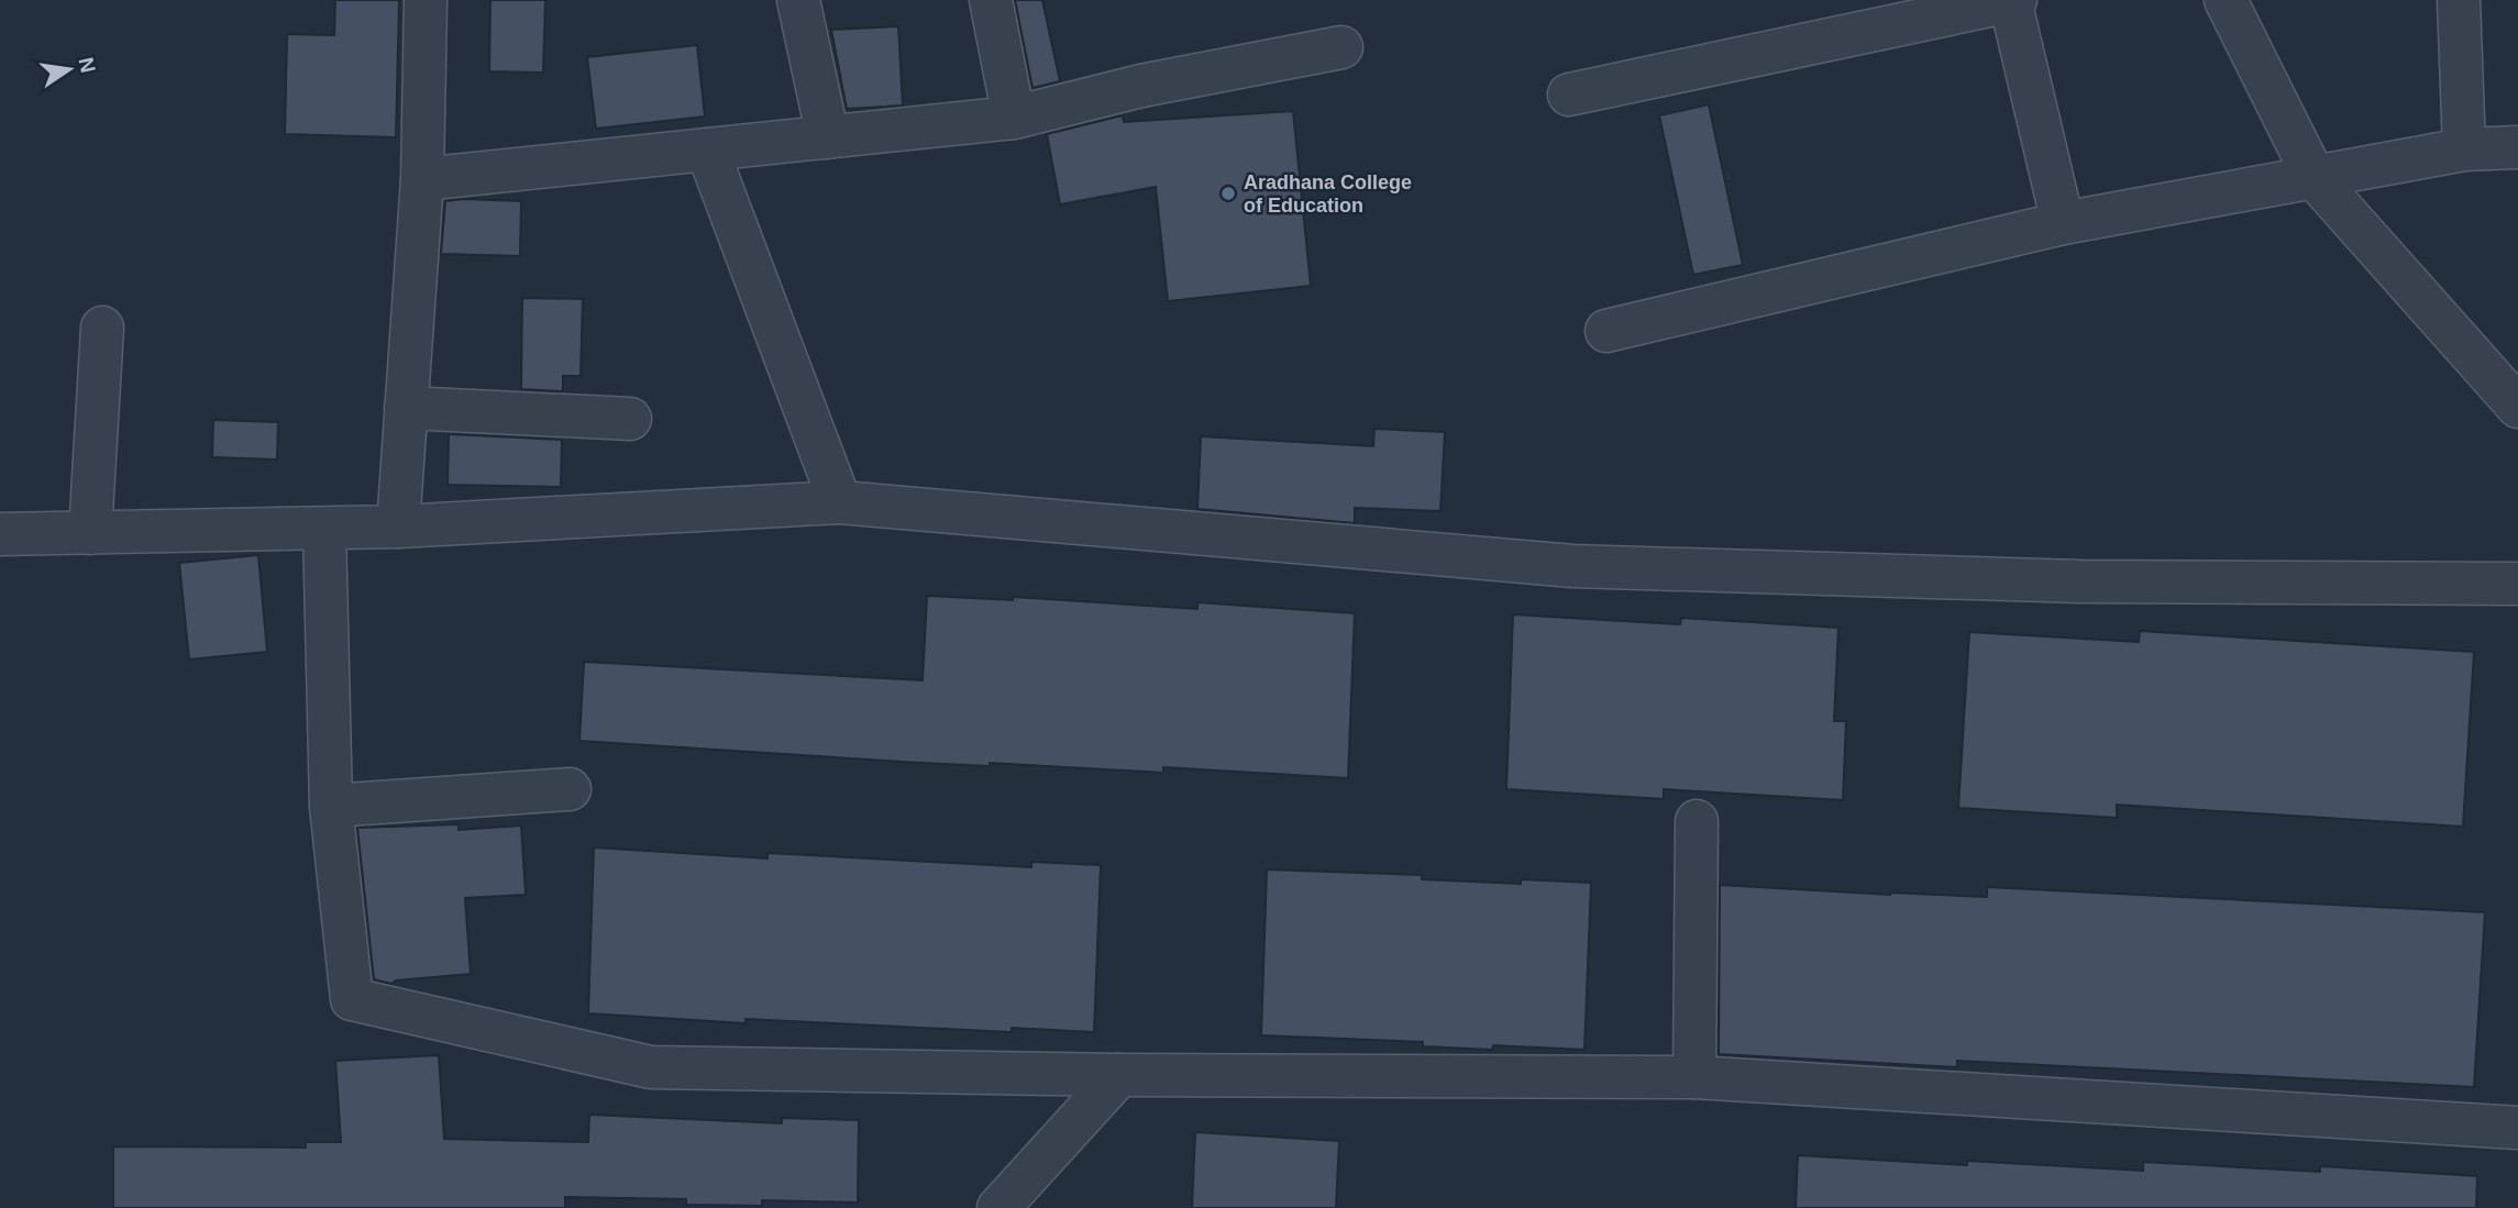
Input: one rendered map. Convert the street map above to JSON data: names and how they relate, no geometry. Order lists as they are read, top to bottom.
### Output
{
  "places": ["Aradhana College of Education"],
  "north": "right"
}
